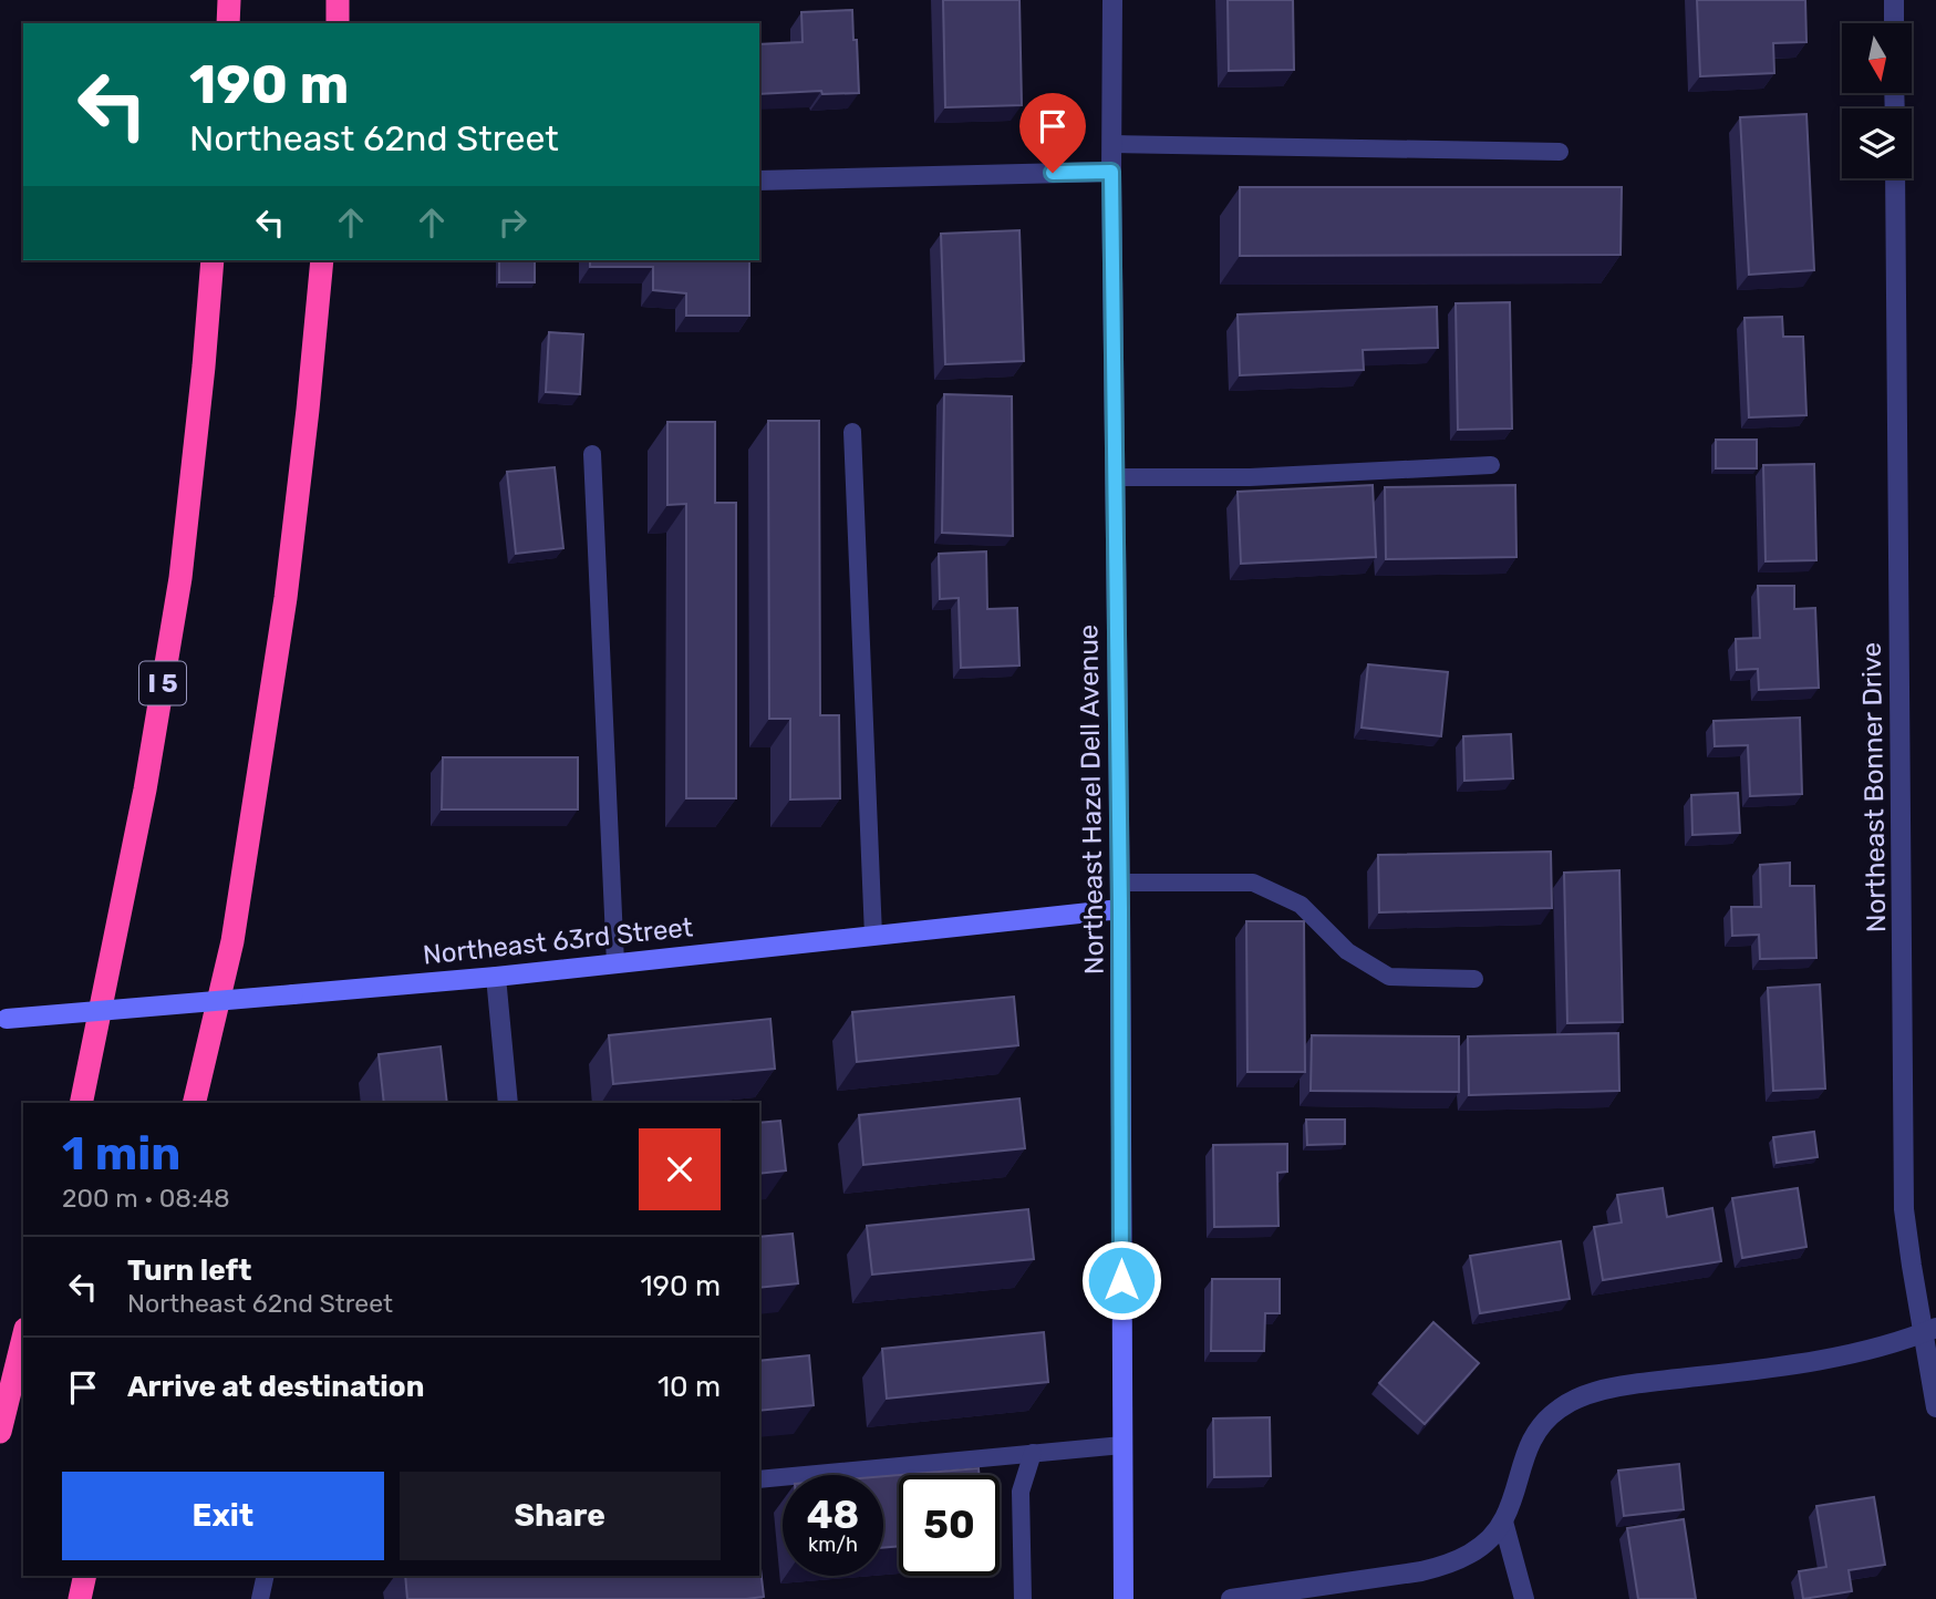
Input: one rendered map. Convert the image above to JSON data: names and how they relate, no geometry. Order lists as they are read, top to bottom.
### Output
{
  "streets": {
    "highway": ["I 5"],
    "main road": ["Northeast Hazel Dell Avenue", "Northeast 63rd Street"],
    "street": ["Northeast Bonner Drive"]
  },
  "crossings": [
    ["Northeast Hazel Dell Avenue", "Northeast 63rd Street"]
  ],
  "north": "bottom",
  "page": {
    "turn": ["190 m", "Northeast 62nd Street"],
    "heading": ["1 min", "200 m · 08:48"],
    "list": [
      {
        "name": "Turn left",
        "note": "Northeast 62nd Street",
        "value": "190 m"
      },
      {
        "name": "Arrive at destination",
        "value": "10 m"
      }
    ],
    "buttons": ["Exit", "Share"],
    "speed": "48 km/h",
    "limit": "50"
  }
}
